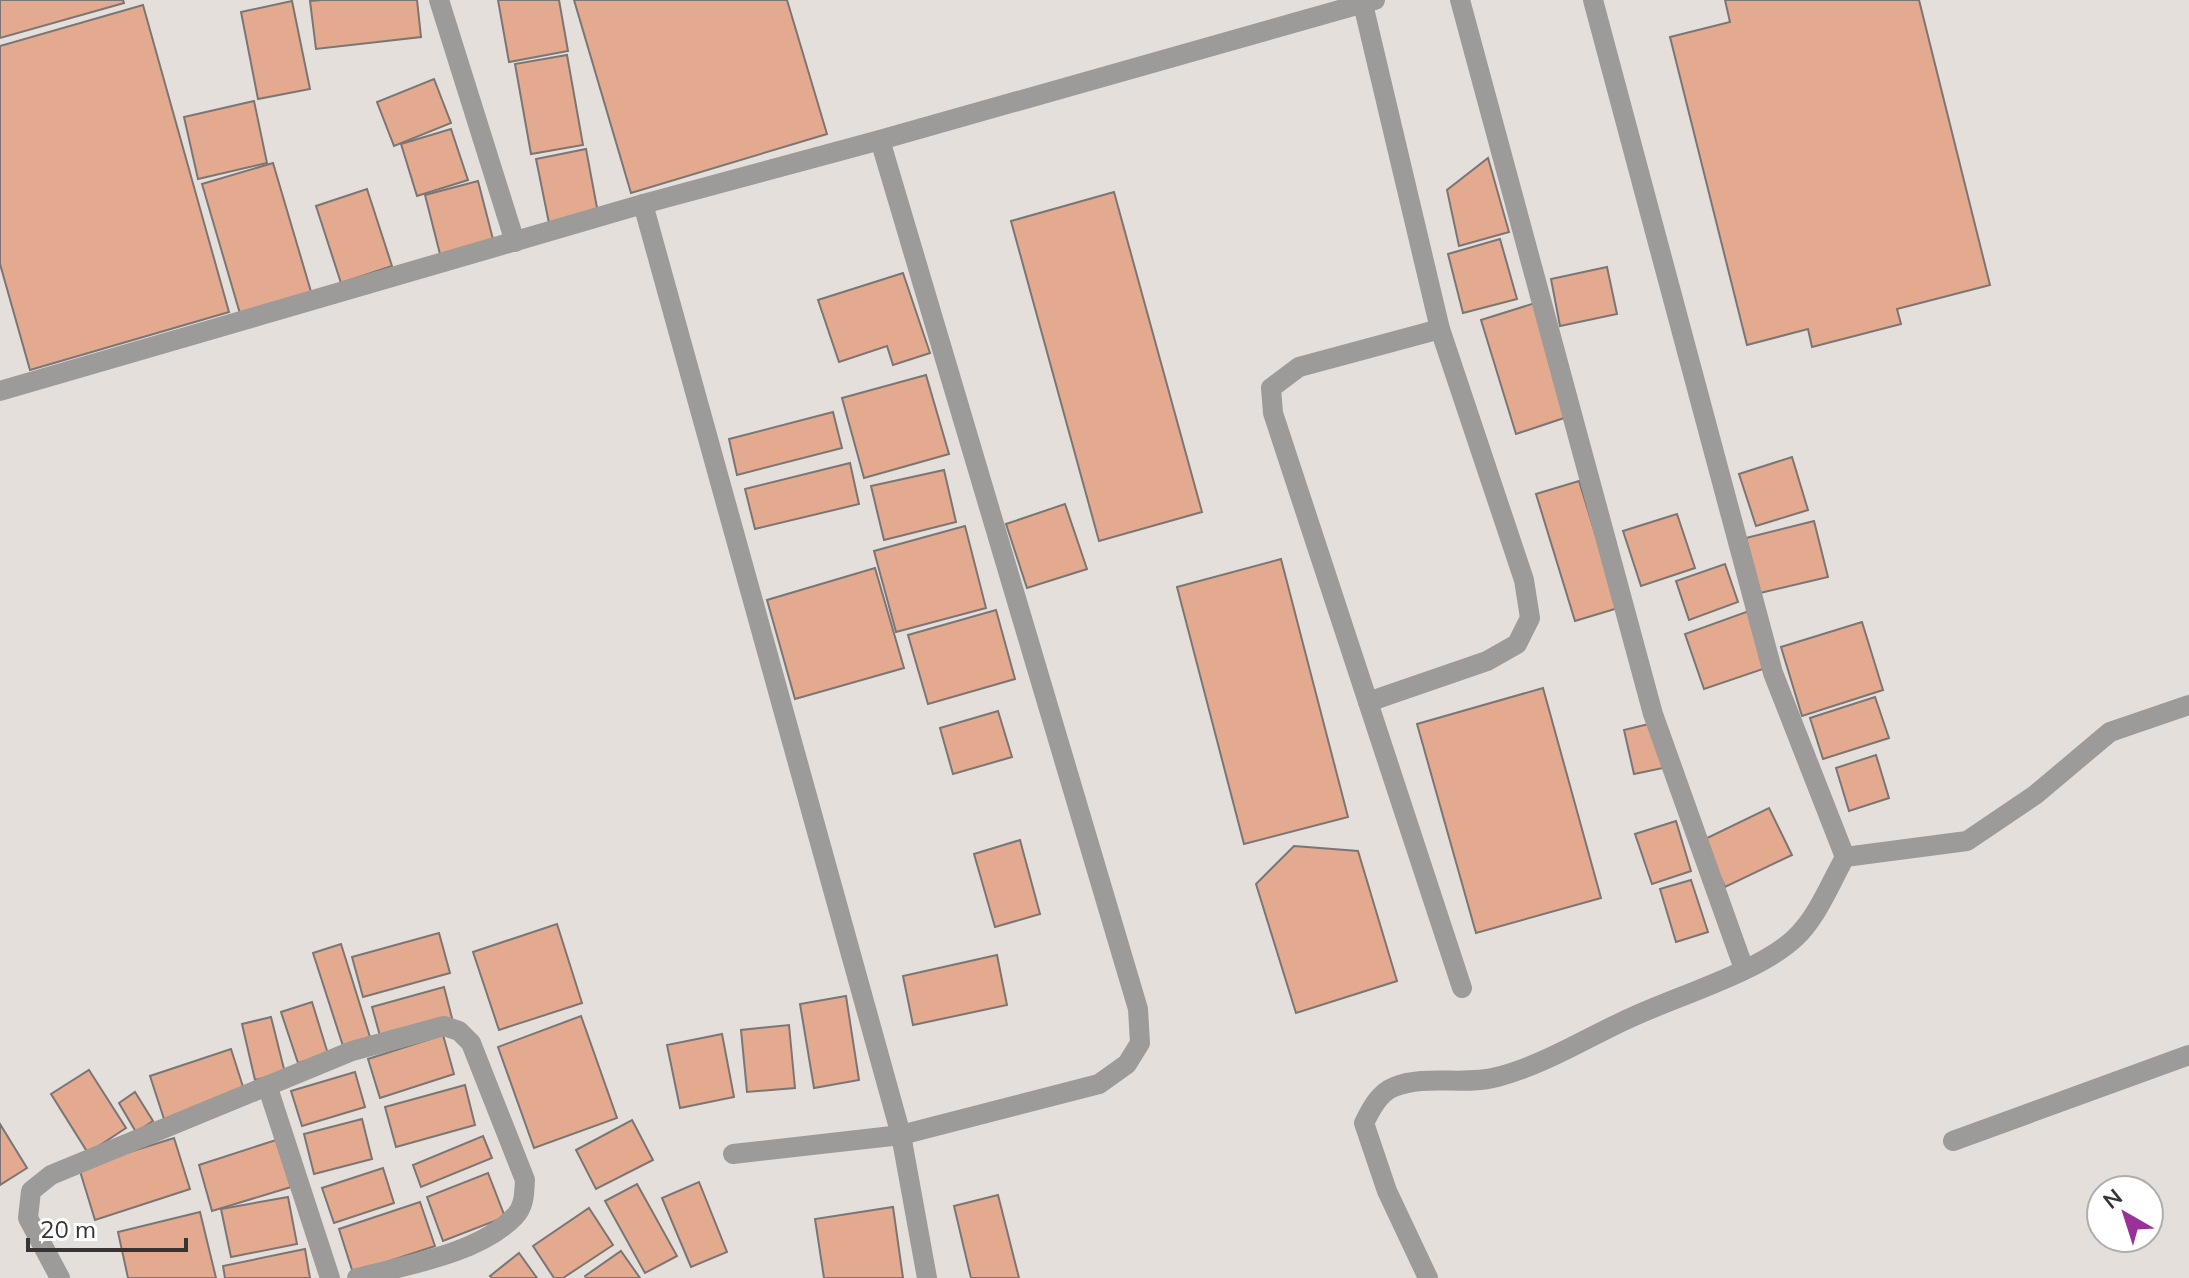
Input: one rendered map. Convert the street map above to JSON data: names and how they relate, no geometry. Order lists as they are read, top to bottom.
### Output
{
  "scale_bar": "20 m",
  "north": "top left"
}
